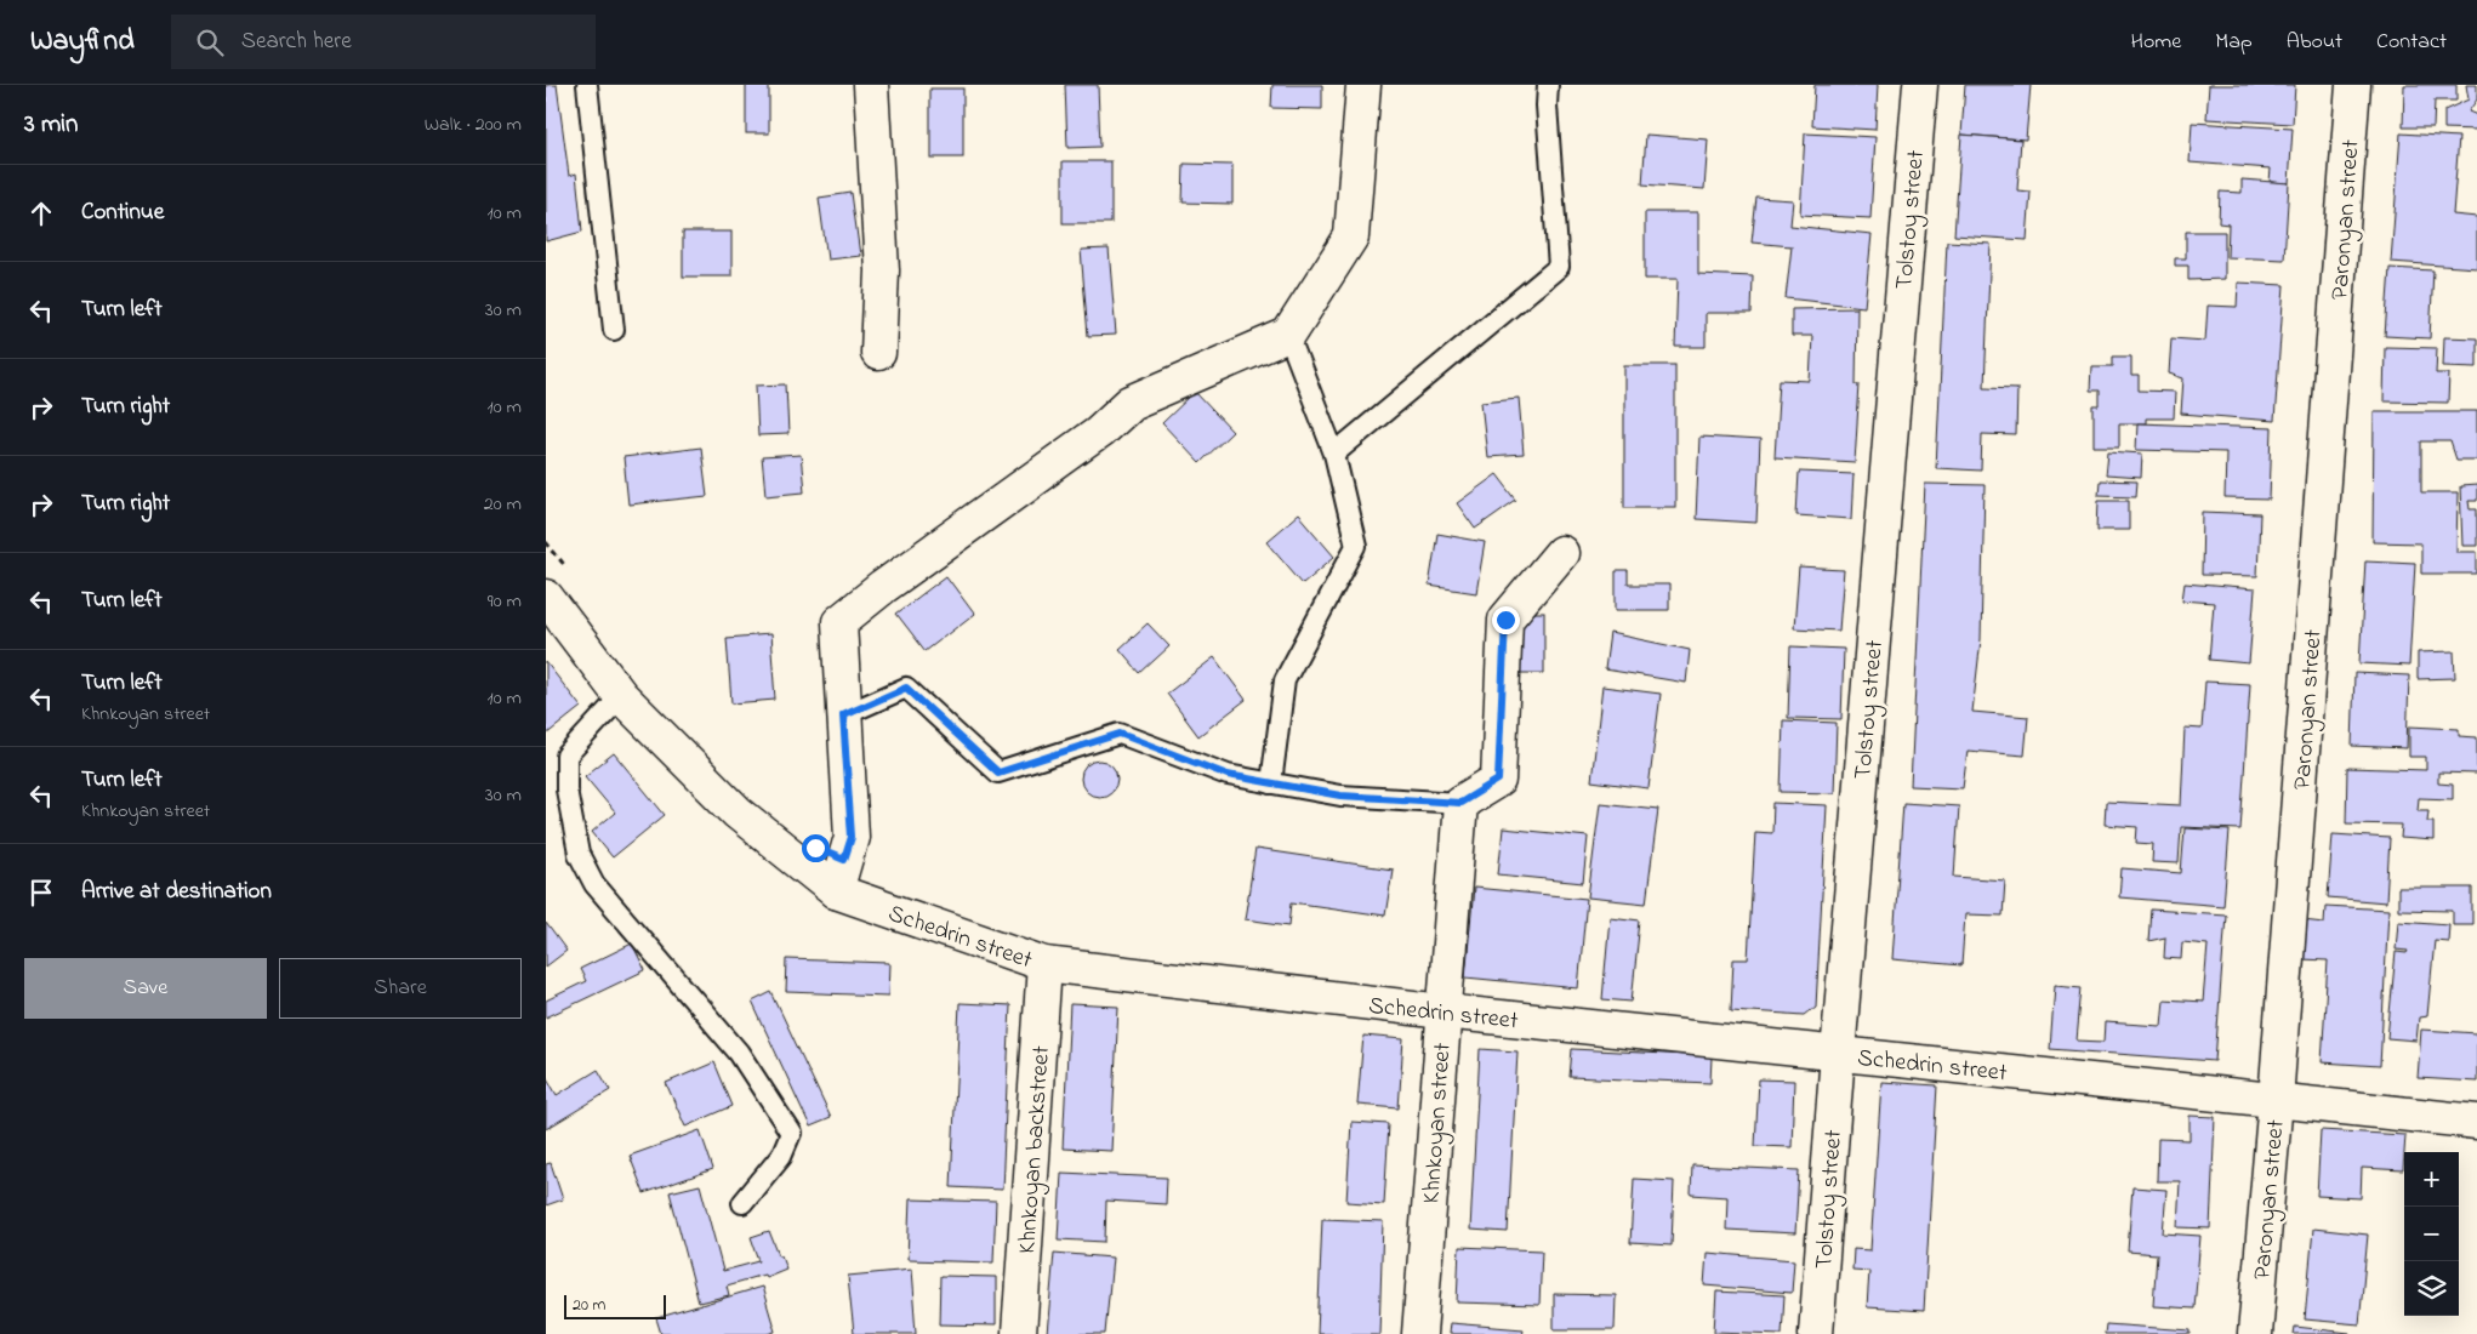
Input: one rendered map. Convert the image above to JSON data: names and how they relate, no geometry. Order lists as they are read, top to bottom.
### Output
{
  "streets": {
    "street": [
      "Tolstoy street",
      "Paronyan street",
      "Schedrin street",
      "Khnkoyan street",
      "Khnkoyan backstreet"
    ]
  },
  "crossings": [
    ["Tolstoy street", "Schedrin street"],
    ["Paronyan street", "Schedrin street"],
    ["Schedrin street", "Khnkoyan street"],
    ["Schedrin street", "Khnkoyan backstreet"]
  ],
  "scale_bar": "20 m",
  "page": {
    "header": "Wayfind",
    "search": "Search here",
    "nav": [
      "Home",
      "Map",
      "About",
      "Contact"
    ],
    "heading": ["3 min", "Walk · 200 m"],
    "list": [
      ["Continue", "10 m"],
      ["Turn left", "30 m"],
      ["Turn right", "10 m"],
      ["Turn right", "20 m"],
      ["Turn left", "90 m"],
      ["Turn left", "Khnkoyan street", "10 m"],
      ["Turn left", "Khnkoyan street", "30 m"],
      "Arrive at destination"
    ],
    "buttons": ["Save", "Share"],
    "map_buttons": ["+", "−"],
    "scale": "20 m"
  }
}
